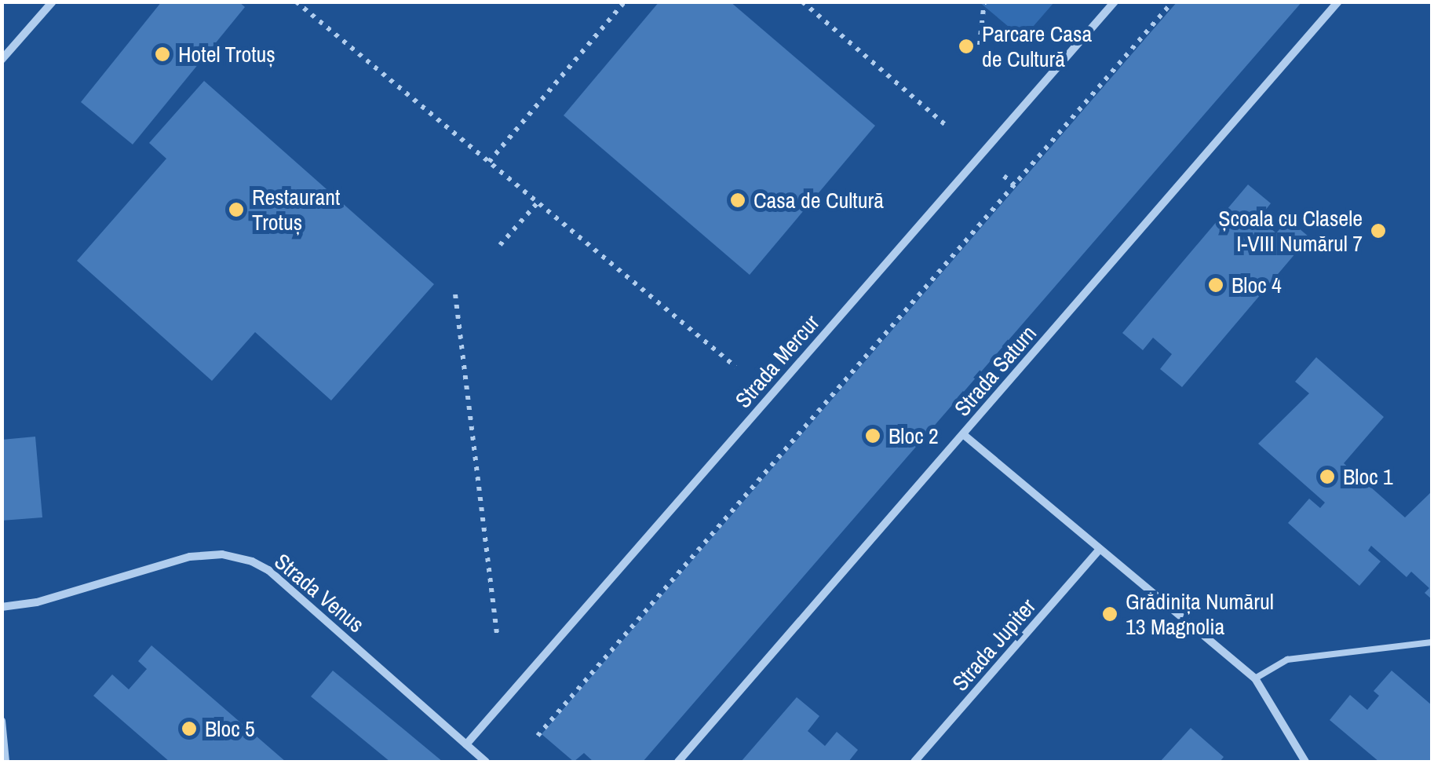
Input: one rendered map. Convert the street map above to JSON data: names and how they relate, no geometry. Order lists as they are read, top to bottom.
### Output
{
  "streets": {
    "street": [
      "Strada Mercur",
      "Strada Saturn",
      "Strada Venus",
      "Strada Jupiter"
    ]
  },
  "crossings": [
    ["Strada Mercur", "Strada Venus"]
  ],
  "places": [
    "Parcare Casa de Cultură",
    "Hotel Trotuș",
    "Casa de Cultură",
    "Restaurant Trotuș",
    "Școala cu Clasele I-VIII Numărul 7",
    "Bloc 4",
    "Bloc 2",
    "Bloc 1",
    "Grădinița Numărul 13 Magnolia",
    "Bloc 5"
  ]
}
